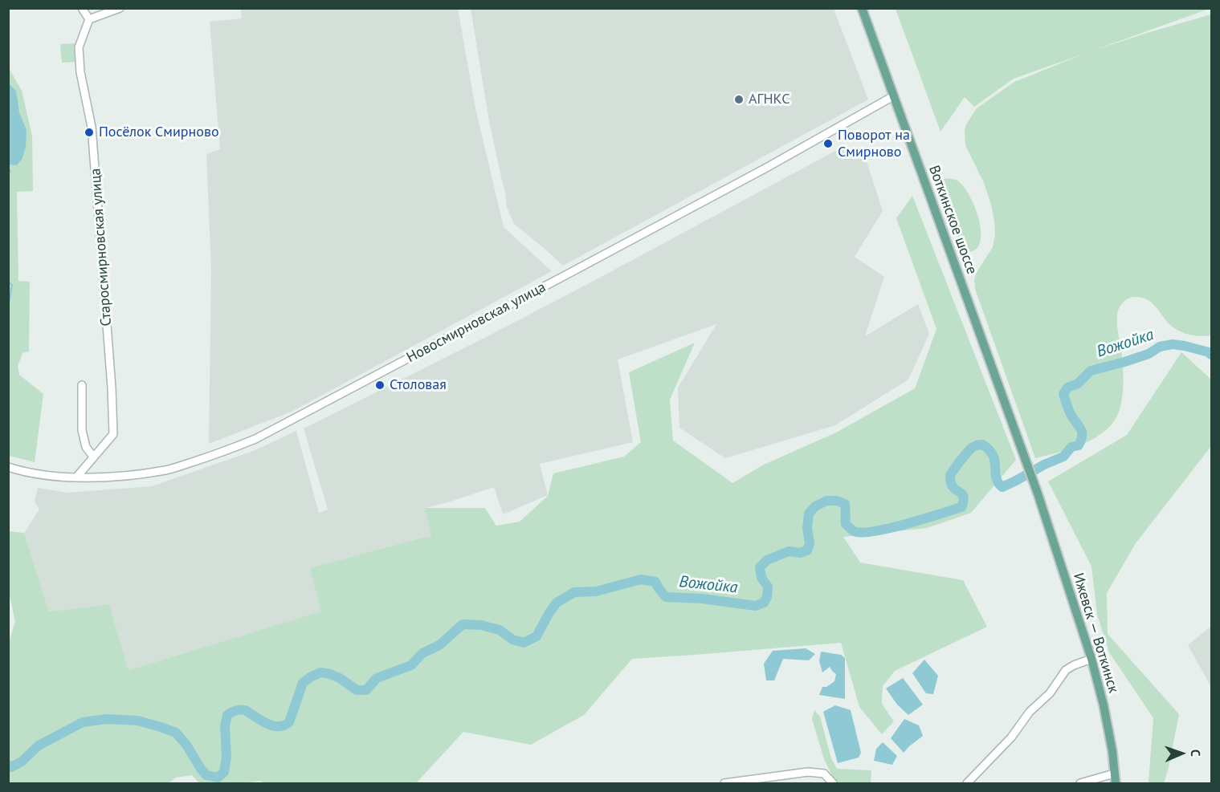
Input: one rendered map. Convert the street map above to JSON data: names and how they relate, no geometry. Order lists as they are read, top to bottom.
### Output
{
  "streets": {
    "main road": ["Воткинское шоссе", "Ижевск — Воткинск"],
    "street": ["Старосмирновская улица", "Новосмирновская улица"]
  },
  "crossings": [
    ["Воткинское шоссе", "Новосмирновская улица"],
    ["Воткинское шоссе", "Ижевск — Воткинск"],
    ["Старосмирновская улица", "Новосмирновская улица"]
  ],
  "water": ["Вожойка"],
  "places": [
    "АГНКС",
    "Посёлок Смирново",
    "Поворот на Смирново",
    "Столовая"
  ],
  "north": "right"
}
